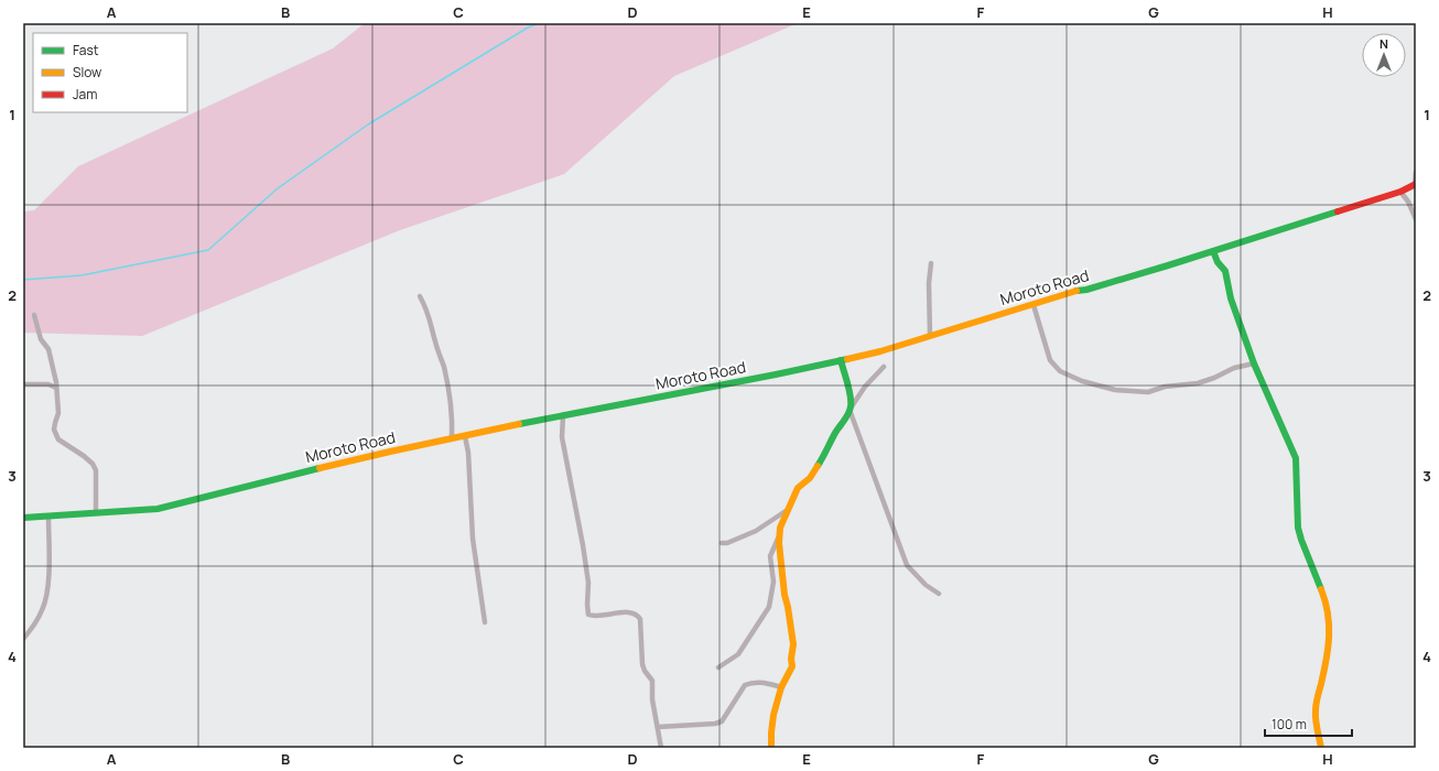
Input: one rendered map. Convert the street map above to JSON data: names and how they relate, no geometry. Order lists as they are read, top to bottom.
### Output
{
  "streets": {
    "main road": ["Moroto Road"]
  },
  "legend": ["Fast", "Slow", "Jam"],
  "scale_bar": "100 m",
  "north": "top",
  "grid": {
    "columns": [
      "A",
      "B",
      "C",
      "D",
      "E",
      "F",
      "G",
      "H"
    ],
    "rows": [
      "1",
      "2",
      "3",
      "4"
    ]
  }
}
